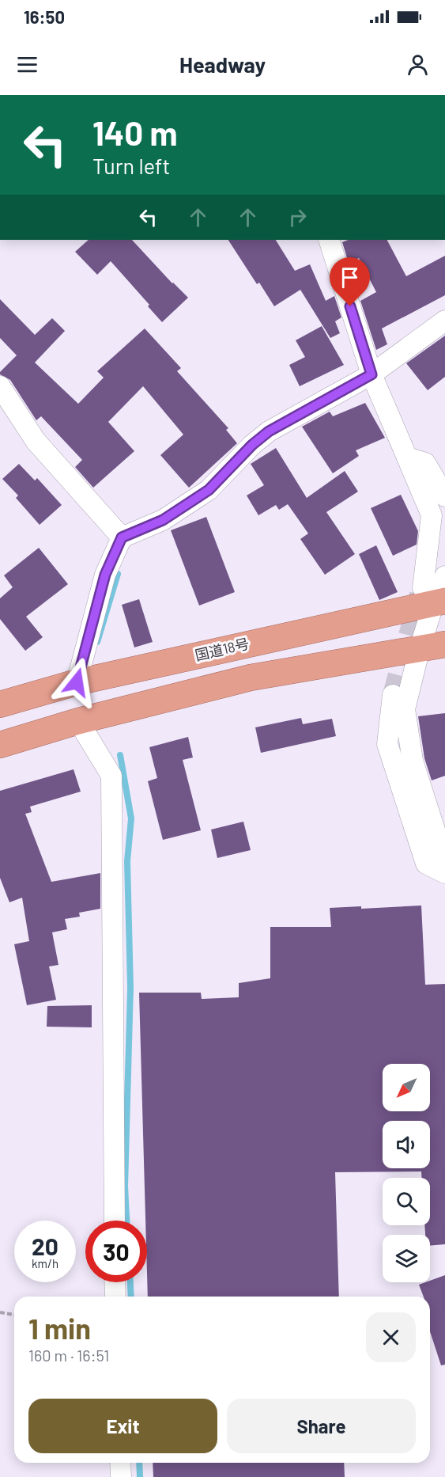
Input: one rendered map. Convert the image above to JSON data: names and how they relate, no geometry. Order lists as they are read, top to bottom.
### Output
{
  "streets": {
    "highway": ["国道18号"]
  },
  "north": "bottom left",
  "page": {
    "status": "16:50",
    "header": "Headway",
    "turn": ["140 m", "Turn left"],
    "speed": "20 km/h",
    "limit": "30",
    "heading": ["1 min", "160 m · 16:51"],
    "buttons": ["Exit", "Share"]
  }
}
